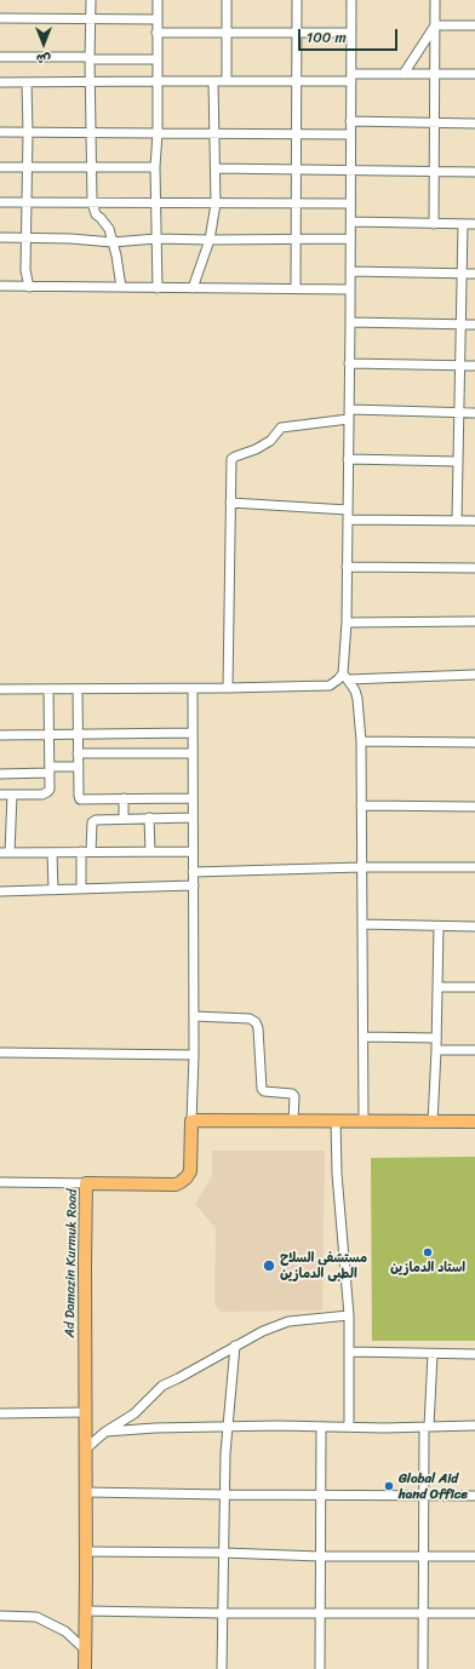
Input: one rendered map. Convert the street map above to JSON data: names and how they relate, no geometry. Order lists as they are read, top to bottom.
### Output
{
  "streets": {
    "highway": ["Ad Damazin Kurmuk Road"]
  },
  "places": ["استاد الدمازين", "مستشفى السلاح الطبى الدمازين", "Global Aid hand Office"],
  "scale_bar": "100 m",
  "north": "bottom"
}
